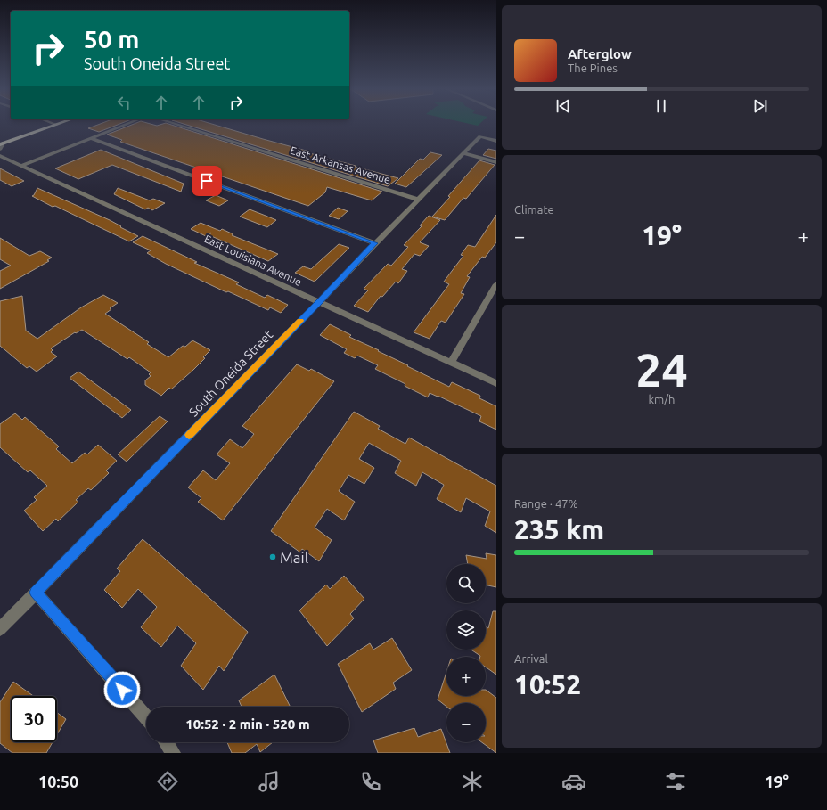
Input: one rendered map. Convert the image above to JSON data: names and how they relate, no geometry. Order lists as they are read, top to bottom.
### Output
{
  "streets": {
    "street": ["East Arkansas Avenue", "East Louisiana Avenue", "South Oneida Street"]
  },
  "crossings": [
    ["East Arkansas Avenue", "South Oneida Street"],
    ["East Louisiana Avenue", "South Oneida Street"]
  ],
  "places": ["Mail"],
  "page": {
    "turn": ["50 m", "South Oneida Street"],
    "song": ["Afterglow", "The Pines"],
    "tile": [
      "Climate",
      ["24", "km/h"],
      ["Range · 47%", "235 km"],
      ["Arrival", "10:52"]
    ],
    "heat": ["−", "19°", "+"],
    "map_buttons": ["+", "−"],
    "limit": "30",
    "trip": "10:52 · 2 min · 520 m",
    "tabs": ["10:50", "19°"]
  }
}
